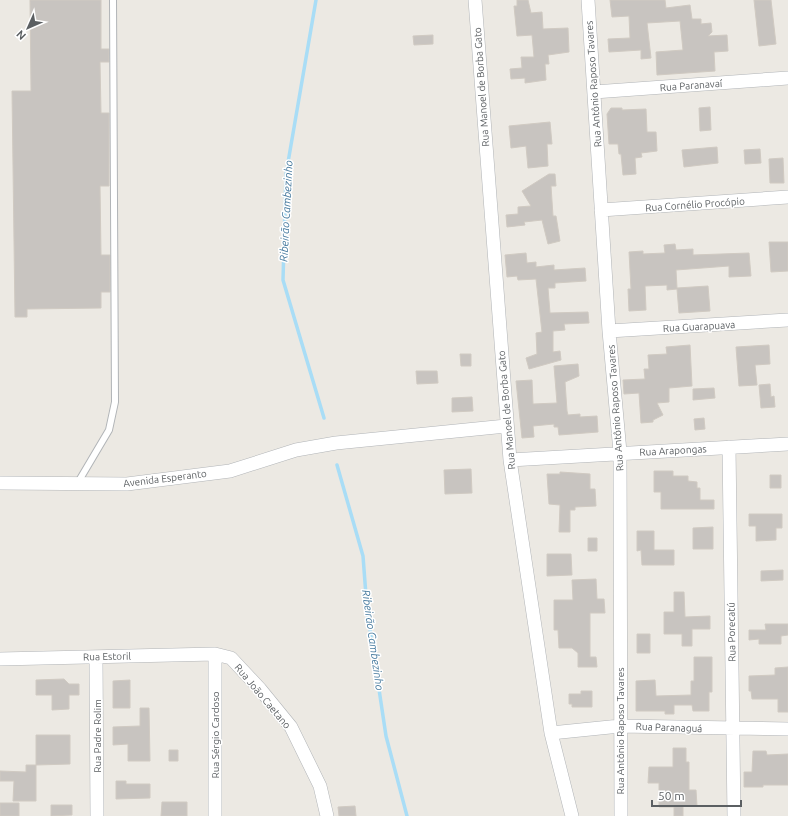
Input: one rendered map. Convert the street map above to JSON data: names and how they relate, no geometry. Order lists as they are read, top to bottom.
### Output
{
  "streets": {
    "street": [
      "Rua Antônio Raposo Tavares",
      "Rua Paranavaí",
      "Rua Manoel de Borba Gato",
      "Rua Cornélio Procópio",
      "Rua Guarapuava",
      "Rua Arapongas",
      "Avenida Esperanto",
      "Rua Porecatú",
      "Rua Estoril",
      "Rua João Caetano",
      "Rua Paranaguá",
      "Rua Sérgio Cardoso",
      "Rua Padre Rolim"
    ]
  },
  "crossings": [
    ["Rua Antônio Raposo Tavares", "Rua Paranavaí"],
    ["Rua Antônio Raposo Tavares", "Rua Cornélio Procópio"],
    ["Rua Antônio Raposo Tavares", "Rua Guarapuava"],
    ["Rua Antônio Raposo Tavares", "Rua Arapongas"],
    ["Rua Antônio Raposo Tavares", "Rua Paranaguá"],
    ["Rua Manoel de Borba Gato", "Rua Arapongas"],
    ["Rua Manoel de Borba Gato", "Avenida Esperanto"],
    ["Rua Manoel de Borba Gato", "Rua Paranaguá"],
    ["Rua Arapongas", "Rua Porecatú"],
    ["Rua Porecatú", "Rua Paranaguá"],
    ["Rua Estoril", "Rua João Caetano"],
    ["Rua Estoril", "Rua Sérgio Cardoso"],
    ["Rua Estoril", "Rua Padre Rolim"],
    ["Rua João Caetano", "Rua Sérgio Cardoso"]
  ],
  "water": ["Ribeirão Cambezinho"],
  "scale_bar": "50 m",
  "north": "bottom left"
}
